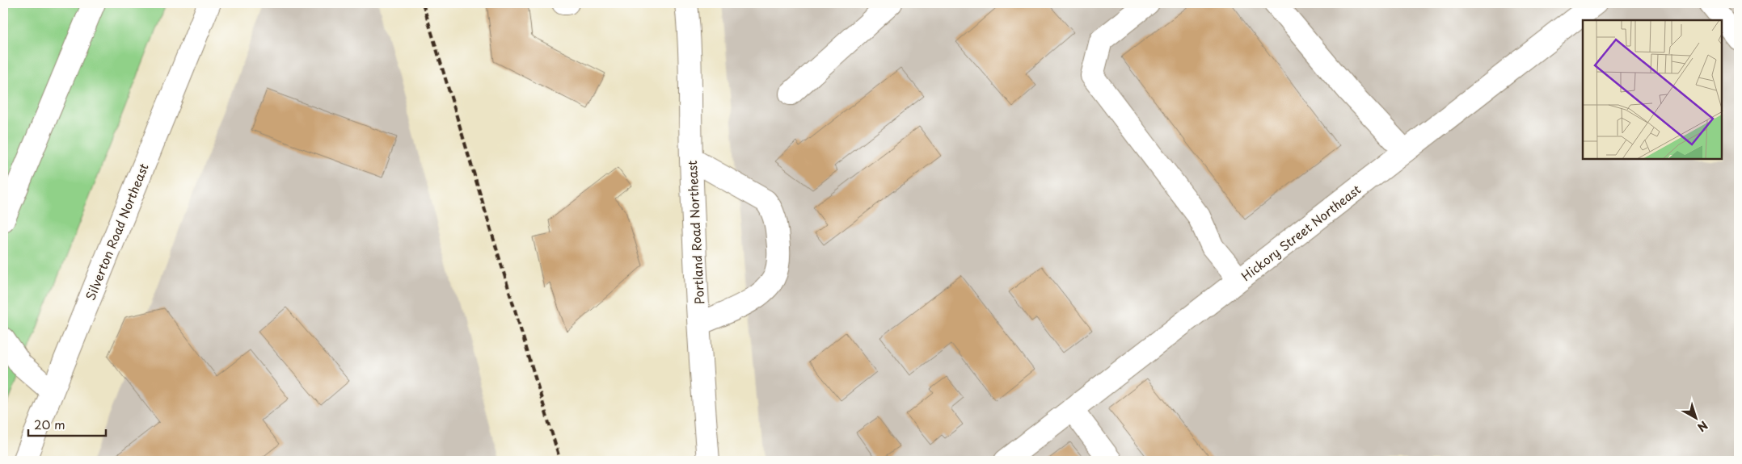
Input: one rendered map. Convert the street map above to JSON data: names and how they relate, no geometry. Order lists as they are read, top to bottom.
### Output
{
  "streets": {
    "main road": ["Silverton Road Northeast", "Portland Road Northeast", "Hickory Street Northeast"]
  },
  "scale_bar": "20 m",
  "north": "bottom right"
}
